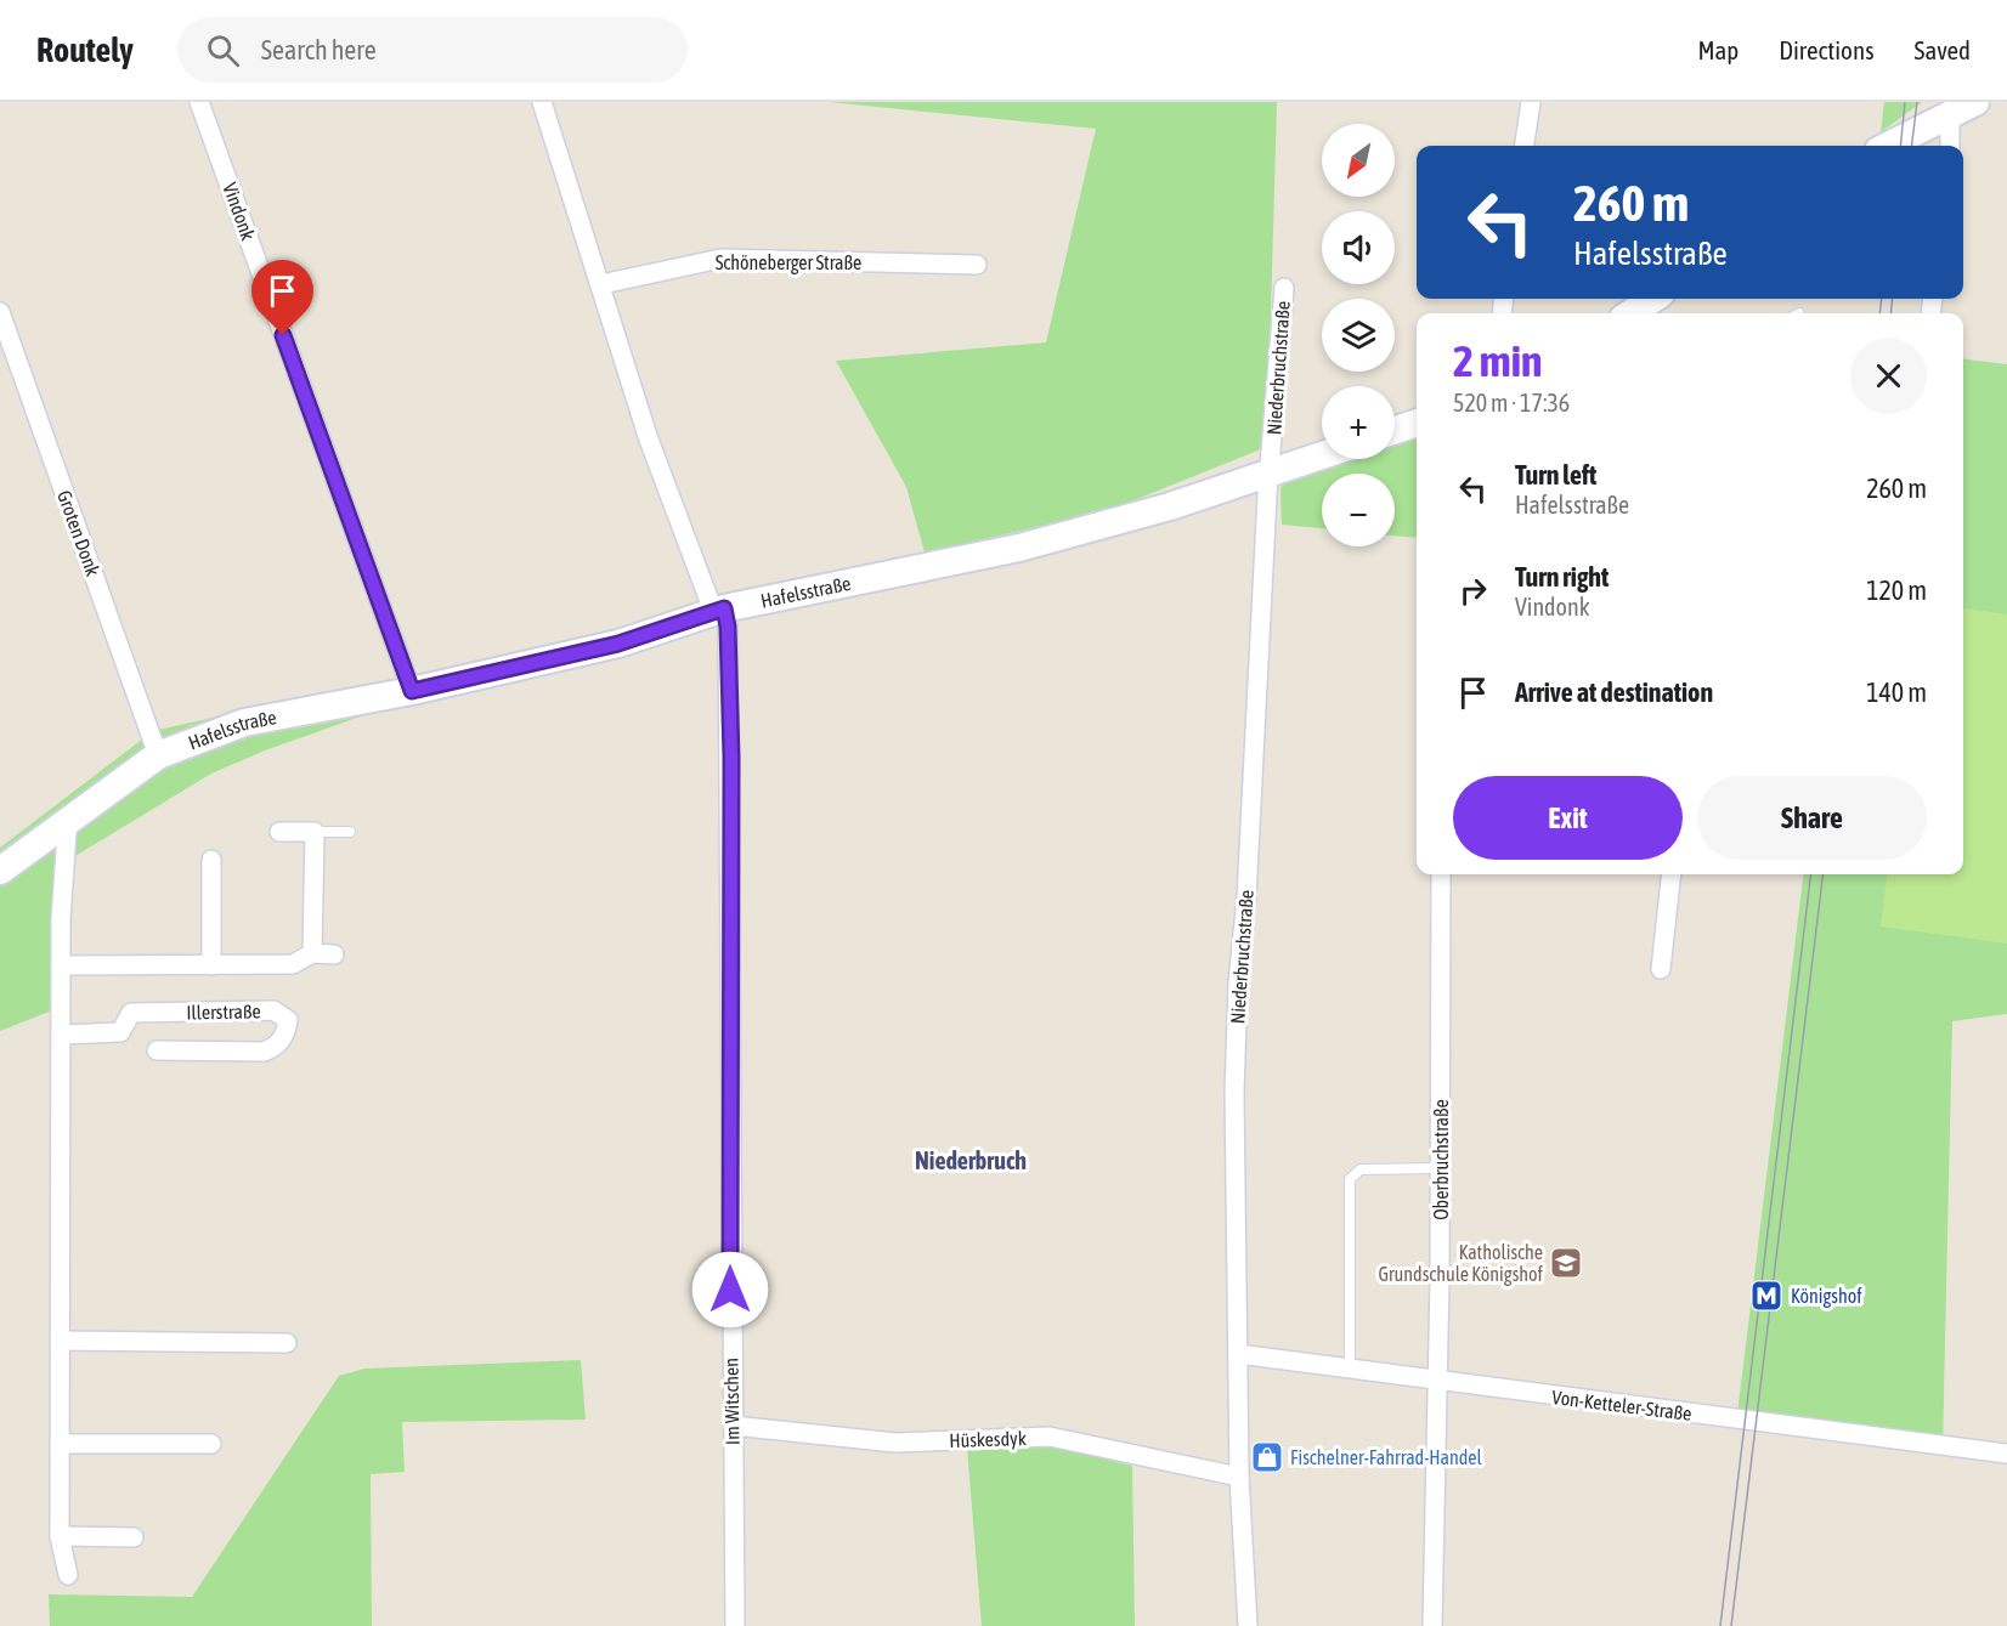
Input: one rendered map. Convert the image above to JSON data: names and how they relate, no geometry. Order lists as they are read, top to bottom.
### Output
{
  "streets": {
    "main road": ["Hafelsstraße"],
    "street": [
      "Vindonk",
      "Schöneberger Straße",
      "Niederbruchstraße",
      "Groten Donk",
      "Illerstraße",
      "Oberbruchstraße",
      "Im Witschen",
      "Von-Ketteler-Straße",
      "Hüskesdyk"
    ]
  },
  "crossings": [
    ["Vindonk", "Hafelsstraße"],
    ["Niederbruchstraße", "Hafelsstraße"],
    ["Niederbruchstraße", "Von-Ketteler-Straße"],
    ["Niederbruchstraße", "Hüskesdyk"],
    ["Groten Donk", "Hafelsstraße"],
    ["Hafelsstraße", "Im Witschen"],
    ["Oberbruchstraße", "Von-Ketteler-Straße"],
    ["Im Witschen", "Hüskesdyk"]
  ],
  "districts": ["Niederbruch"],
  "places": {
    "school or university": ["Katholische Grundschule Königshof"],
    "metro station": ["Königshof"],
    "shop": ["Fischelner-Fahrrad-Handel"]
  },
  "north": "bottom left",
  "page": {
    "header": "Routely",
    "search": "Search here",
    "nav": ["Map", "Directions", "Saved"],
    "map_buttons": ["+", "−"],
    "turn": ["260 m", "Hafelsstraße"],
    "heading": ["2 min", "520 m · 17:36"],
    "list": [
      {
        "name": "Turn left",
        "note": "Hafelsstraße",
        "value": "260 m"
      },
      {
        "name": "Turn right",
        "note": "Vindonk",
        "value": "120 m"
      },
      {
        "name": "Arrive at destination",
        "value": "140 m"
      }
    ],
    "buttons": ["Exit", "Share"]
  }
}
